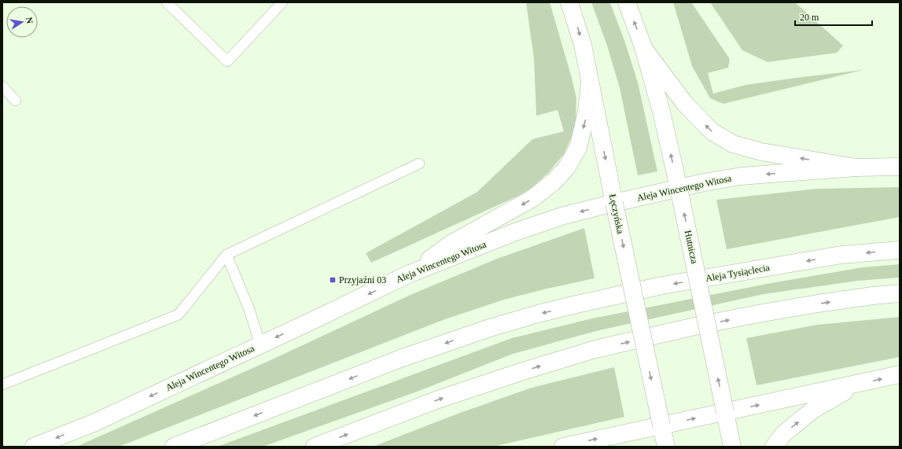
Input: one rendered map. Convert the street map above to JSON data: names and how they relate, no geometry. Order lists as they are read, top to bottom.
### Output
{
  "streets": {
    "street": [
      "Aleja Wincentego Witosa",
      "Łęczyńska",
      "Hutnicza",
      "Aleja Tysiąclecia"
    ]
  },
  "crossings": [
    ["Aleja Wincentego Witosa", "Łęczyńska"],
    ["Aleja Wincentego Witosa", "Hutnicza"]
  ],
  "one_way": ["Łęczyńska", "Hutnicza"],
  "places": {
    "transit": ["Przyjaźni 03"]
  },
  "scale_bar": "20 m",
  "north": "right"
}
